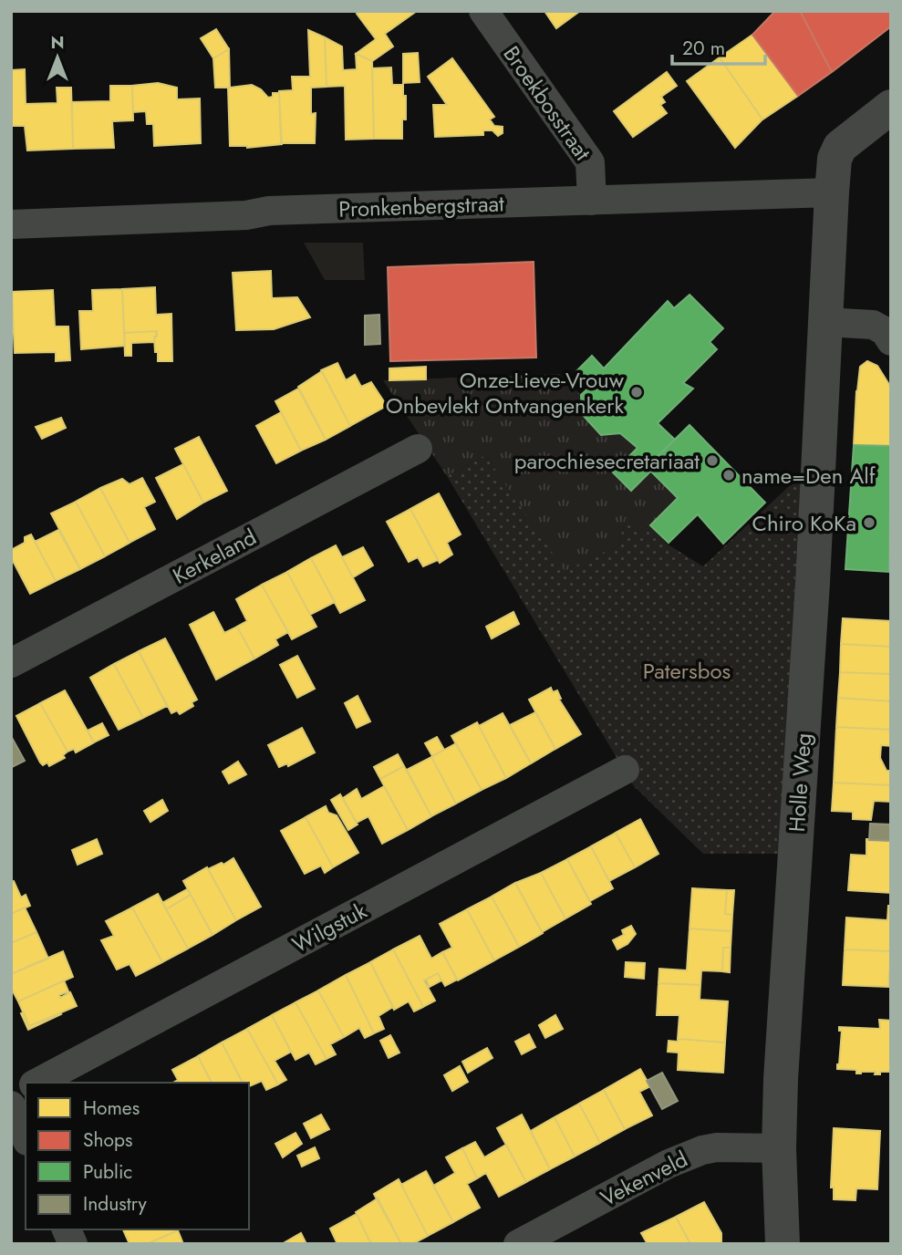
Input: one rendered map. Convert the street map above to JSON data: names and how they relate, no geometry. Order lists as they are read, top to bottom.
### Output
{
  "streets": {
    "street": [
      "Broekbosstraat",
      "Pronkenbergstraat",
      "Kerkeland",
      "Holle Weg",
      "Wilgstuk",
      "Vekenveld"
    ]
  },
  "crossings": [
    ["Broekbosstraat", "Pronkenbergstraat"],
    ["Pronkenbergstraat", "Holle Weg"],
    ["Holle Weg", "Vekenveld"]
  ],
  "parks": ["Patersbos"],
  "places": [
    "Onze-Lieve-Vrouw Onbevlekt Ontvangenkerk",
    "parochiesecretariaat",
    "name=Den Alf",
    "Chiro KoKa"
  ],
  "legend": [
    "Homes",
    "Shops",
    "Public",
    "Industry"
  ],
  "scale_bar": "20 m",
  "north": "top"
}
